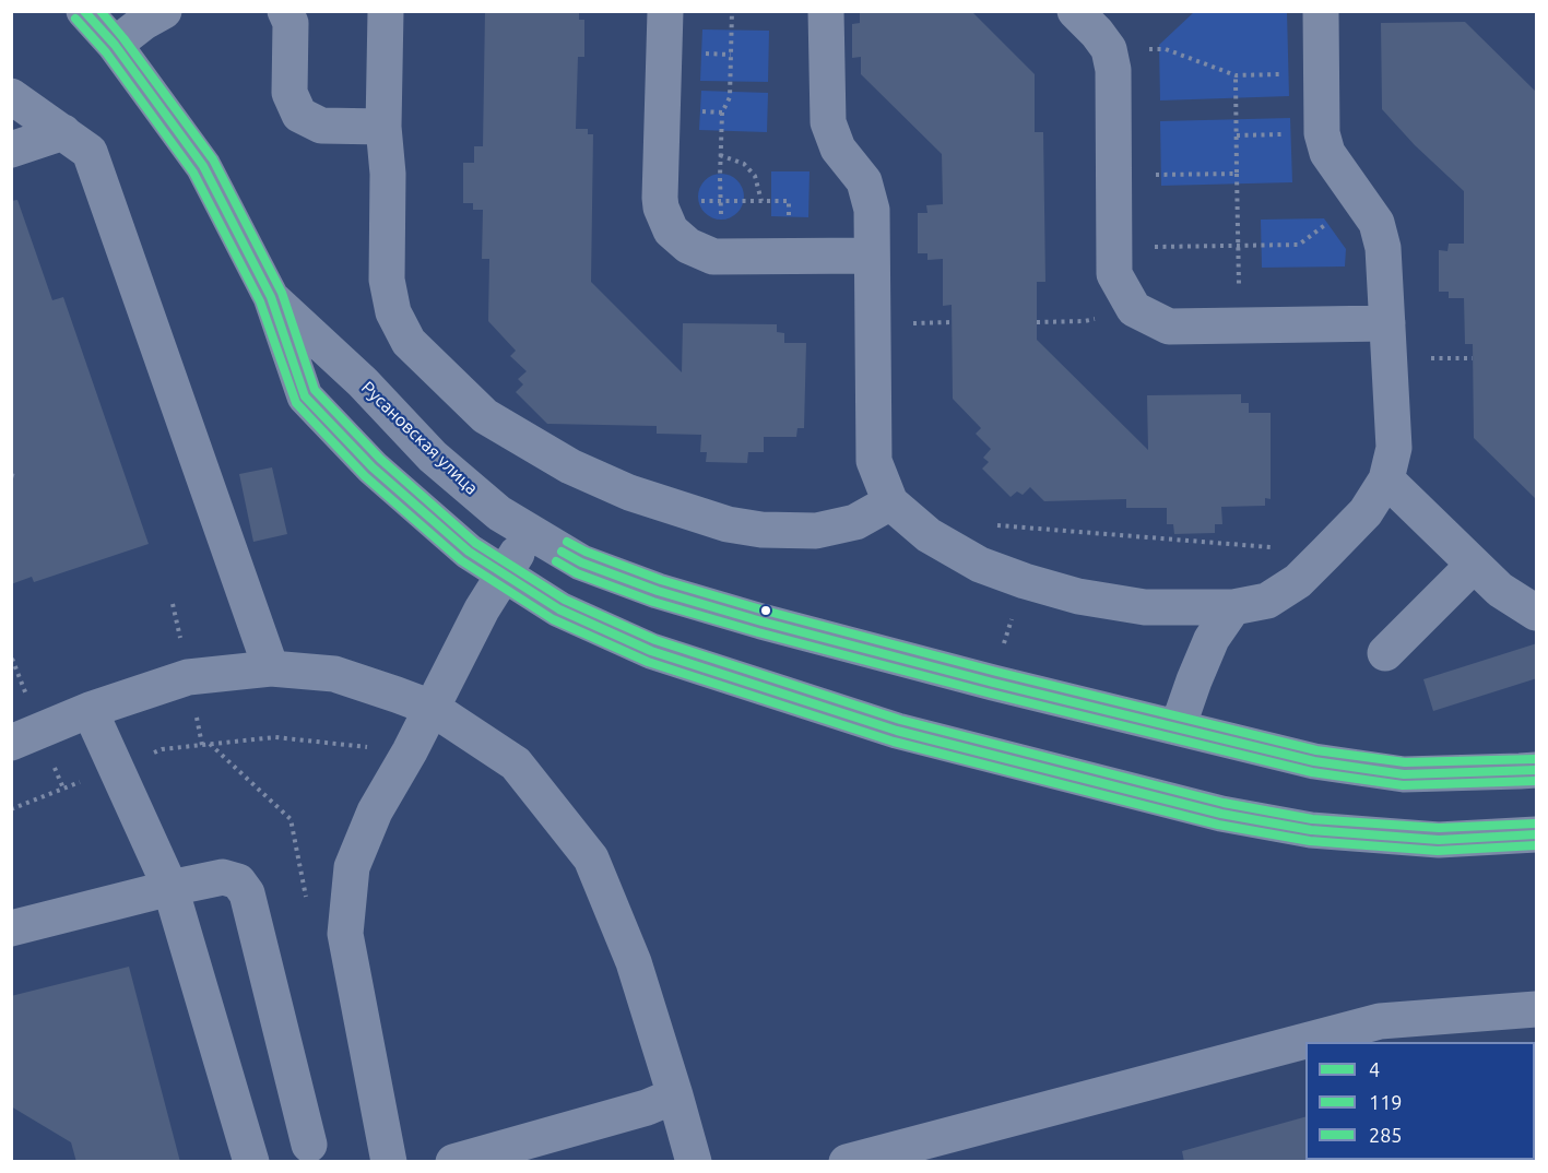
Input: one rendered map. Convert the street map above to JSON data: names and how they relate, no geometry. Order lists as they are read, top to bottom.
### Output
{
  "streets": {
    "street": ["Русановская улица"]
  },
  "lines": ["transit line 4", "transit line 285", "transit line 119"],
  "legend": ["4", "119", "285"]
}
